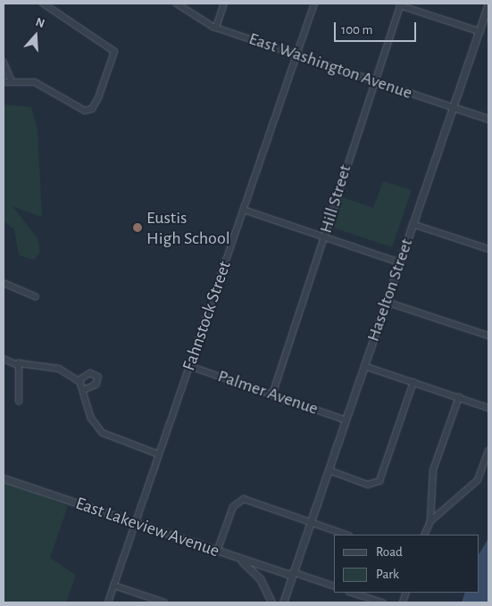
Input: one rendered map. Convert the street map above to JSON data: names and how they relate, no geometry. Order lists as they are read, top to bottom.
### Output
{
  "streets": {
    "street": [
      "East Washington Avenue",
      "Hill Street",
      "Haselton Street",
      "Fahnstock Street",
      "Palmer Avenue",
      "East Lakeview Avenue"
    ]
  },
  "crossings": [
    ["East Washington Avenue", "Hill Street"],
    ["East Washington Avenue", "Haselton Street"],
    ["East Washington Avenue", "Fahnstock Street"],
    ["Hill Street", "Palmer Avenue"],
    ["Haselton Street", "Palmer Avenue"],
    ["Haselton Street", "East Lakeview Avenue"],
    ["Fahnstock Street", "Palmer Avenue"],
    ["Fahnstock Street", "East Lakeview Avenue"]
  ],
  "places": ["Eustis High School"],
  "legend": ["Road", "Park"],
  "scale_bar": "100 m",
  "north": "top"
}
